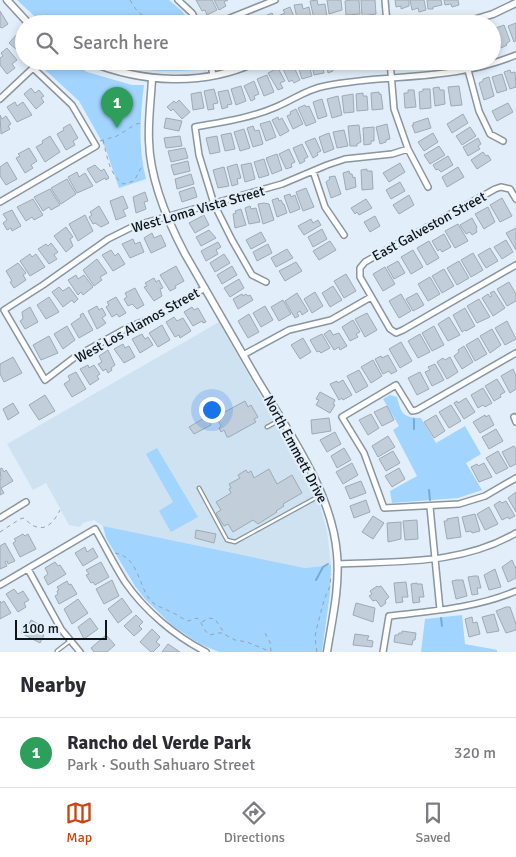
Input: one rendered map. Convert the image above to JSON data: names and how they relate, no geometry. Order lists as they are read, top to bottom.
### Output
{
  "streets": {
    "street": [
      "West Loma Vista Street",
      "East Galveston Street",
      "West Los Alamos Street",
      "North Emmett Drive"
    ]
  },
  "crossings": [
    ["West Loma Vista Street", "West Los Alamos Street"],
    ["West Loma Vista Street", "North Emmett Drive"],
    ["West Los Alamos Street", "North Emmett Drive"]
  ],
  "scale_bar": "100 m",
  "page": {
    "search": "Search here",
    "pins": "1",
    "scale": "100 m",
    "heading": "Nearby",
    "list": [
      {
        "mark": "1",
        "name": "Rancho del Verde Park",
        "note": "Park · South Sahuaro Street",
        "value": "320 m"
      }
    ],
    "nav": ["Map", "Directions", "Saved"]
  }
}
